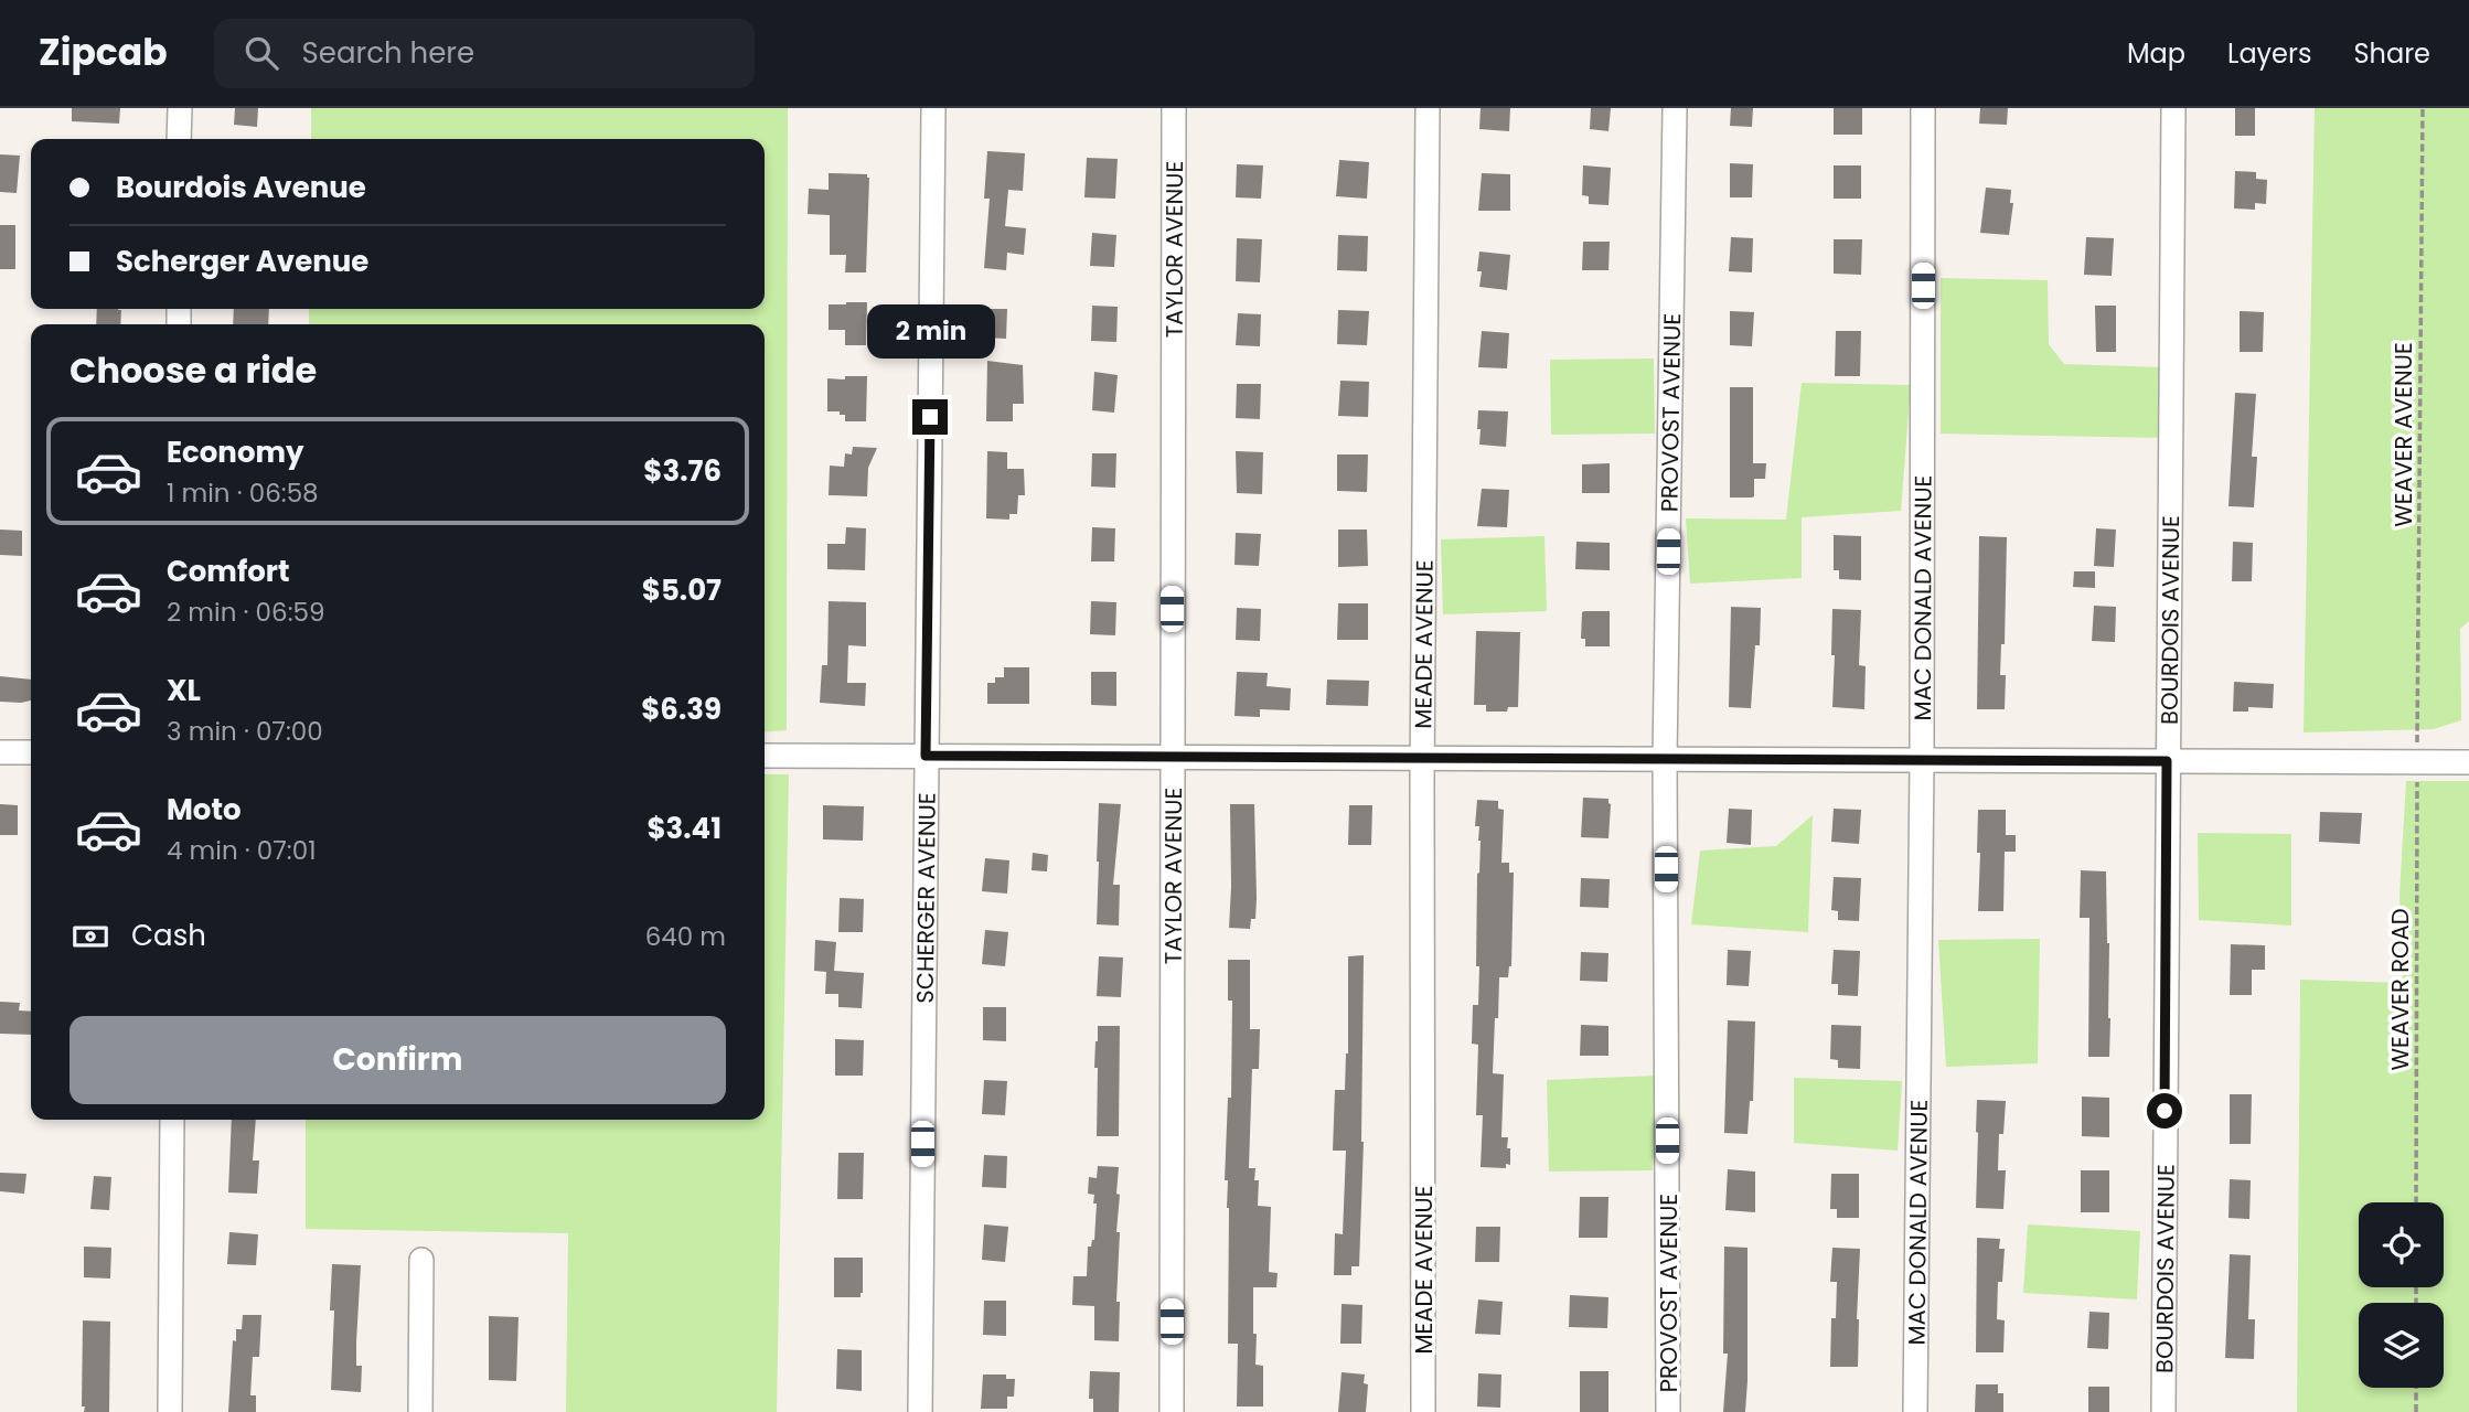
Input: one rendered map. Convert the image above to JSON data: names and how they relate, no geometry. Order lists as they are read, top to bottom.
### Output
{
  "streets": {
    "street": [
      "TAYLOR AVENUE",
      "PROVOST AVENUE",
      "MAC DONALD AVENUE",
      "BOURDOIS AVENUE",
      "MEADE AVENUE",
      "SCHERGER AVENUE"
    ],
    "path": ["WEAVER AVENUE", "WEAVER ROAD"]
  },
  "crossings": [
    ["WEAVER AVENUE", "WEAVER ROAD"]
  ],
  "page": {
    "header": "Zipcab",
    "search": "Search here",
    "nav": ["Map", "Layers", "Share"],
    "banner": ["Bourdois Avenue", "Scherger Avenue"],
    "bubble": "2 min",
    "heading": "Choose a ride",
    "list": [
      {
        "name": "Economy",
        "note": "1 min · 06:58",
        "value": "$3.76"
      },
      {
        "name": "Comfort",
        "note": "2 min · 06:59",
        "value": "$5.07"
      },
      {
        "name": "XL",
        "note": "3 min · 07:00",
        "value": "$6.39"
      },
      {
        "name": "Moto",
        "note": "4 min · 07:01",
        "value": "$3.41"
      }
    ],
    "pay": ["Cash", "640 m"],
    "buttons": "Confirm"
  }
}
